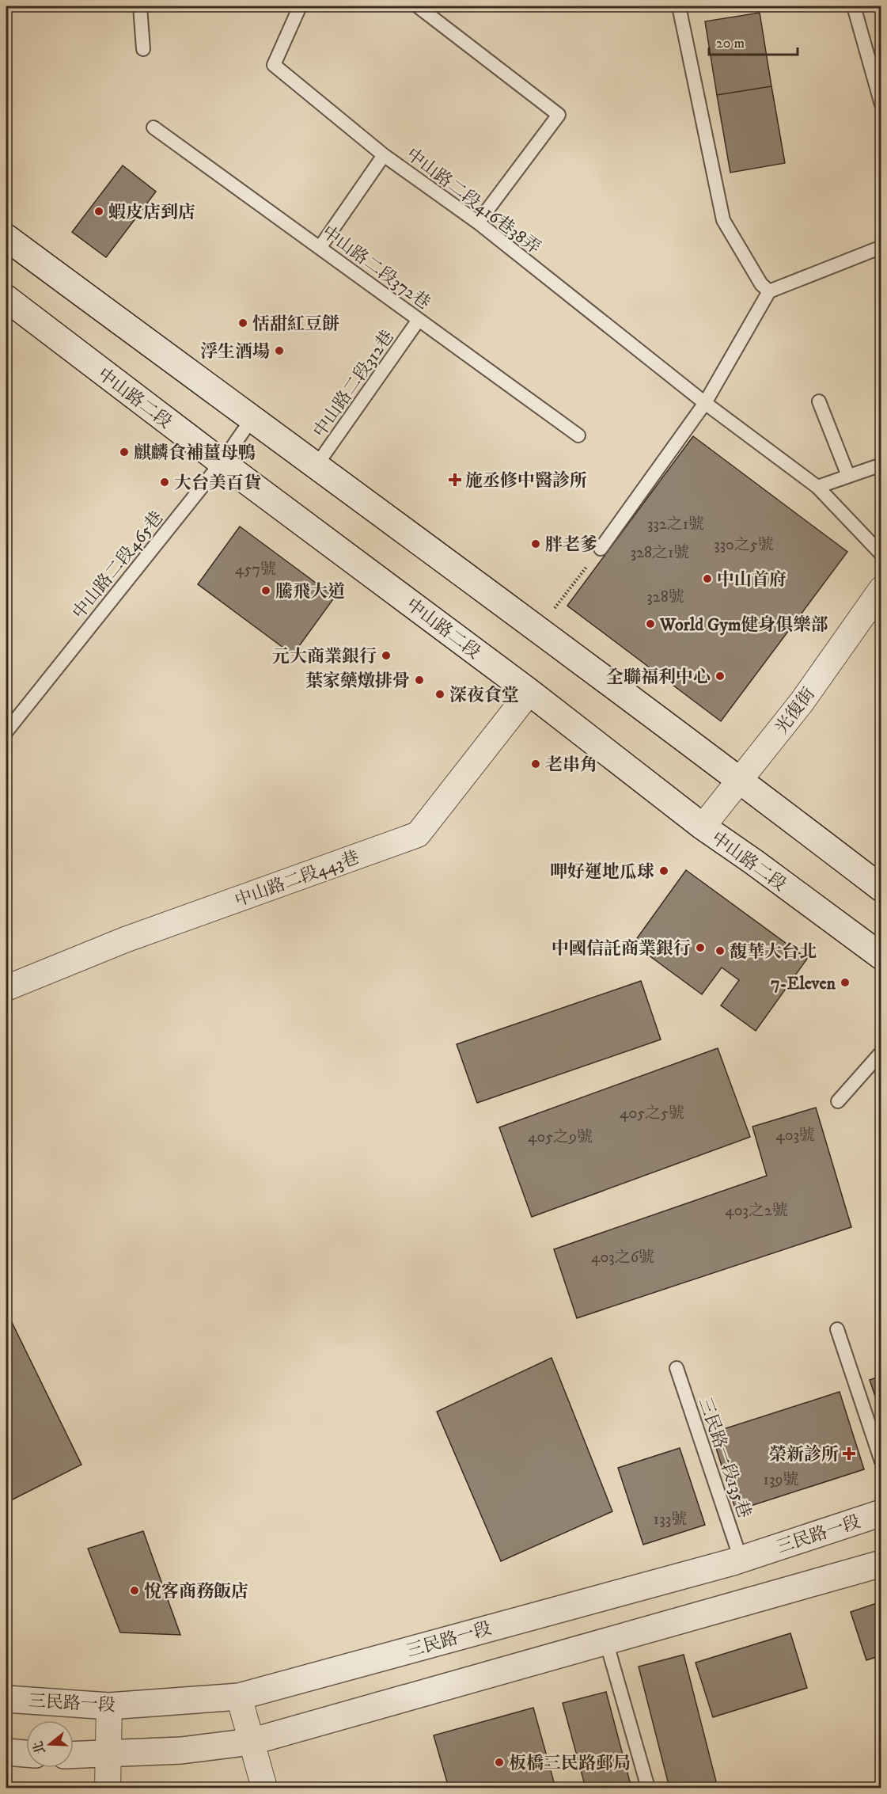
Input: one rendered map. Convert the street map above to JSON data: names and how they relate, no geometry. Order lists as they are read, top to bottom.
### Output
{
  "streets": {
    "main road": ["中山路二段", "三民路一段"],
    "street": ["光復街", "中山路二段443巷"],
    "lane": [
      "中山路二段416巷38弄",
      "中山路二段372巷",
      "中山路二段312巷",
      "中山路二段465巷",
      "三民路一段135巷"
    ]
  },
  "crossings": [
    ["中山路二段372巷", "中山路二段312巷"],
    ["中山路二段", "中山路二段465巷"],
    ["中山路二段", "光復街"],
    ["中山路二段", "中山路二段443巷"],
    ["三民路一段135巷", "三民路一段"]
  ],
  "places": {
    "other": [
      "蝦皮店到店",
      "恬甜紅豆餅",
      "浮生酒場",
      "麒麟食補薑母鴨",
      "大台美百貨",
      "胖老爹",
      "中山首府",
      "騰飛大道",
      "World Gym健身俱樂部",
      "元大商業銀行",
      "全聯福利中心",
      "葉家藥燉排骨",
      "深夜食堂",
      "老串角",
      "呷好運地瓜球",
      "中國信託商業銀行",
      "馥華大台北",
      "7-Eleven",
      "悅客商務飯店",
      "板橋三民路郵局"
    ],
    "health": ["施丞修中醫診所", "榮新診所"]
  },
  "house_numbers": [
    "332之1號",
    "330之5號",
    "328之1號",
    "457號",
    "328號",
    "405之5號",
    "403號",
    "405之9號",
    "403之2號",
    "403之6號",
    "139號",
    "133號"
  ],
  "scale_bar": "20 m",
  "north": "left"
}
